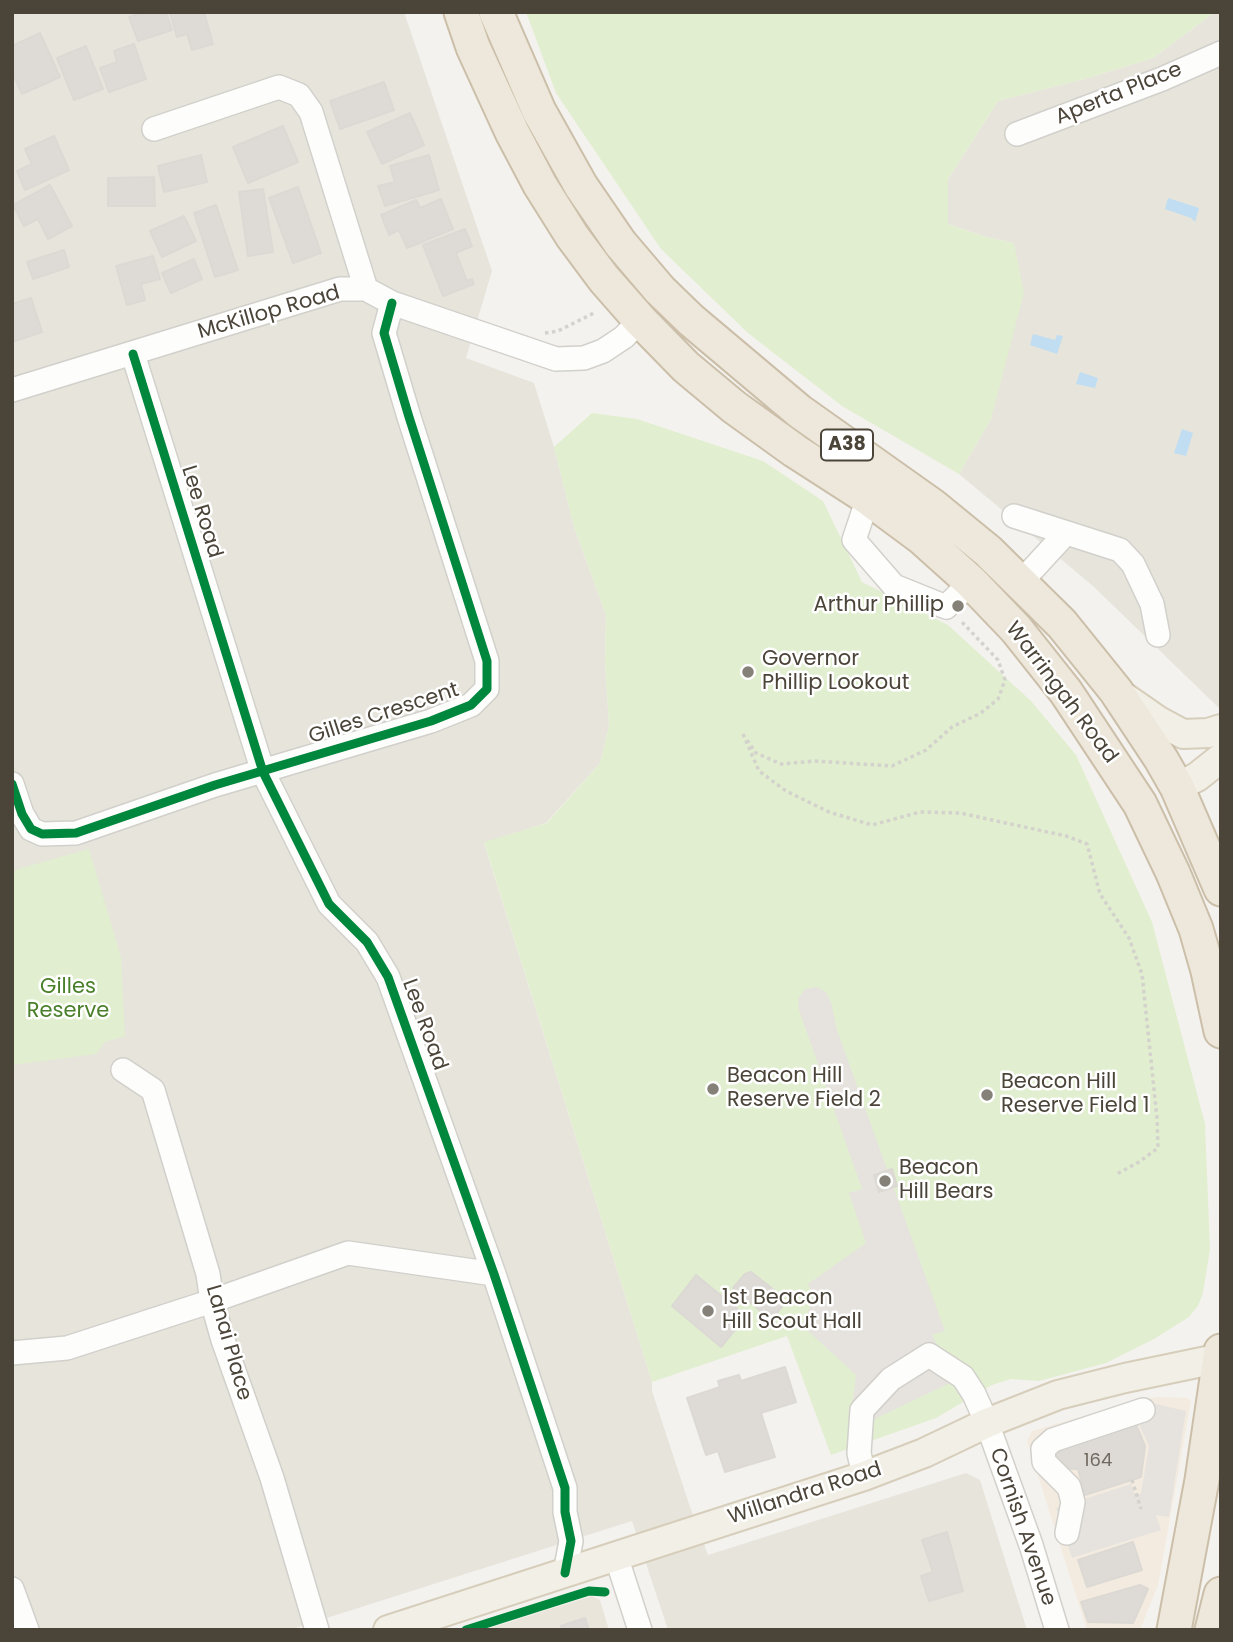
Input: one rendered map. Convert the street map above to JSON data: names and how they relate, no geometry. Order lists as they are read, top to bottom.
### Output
{
  "streets": {
    "highway": ["McKillop Road", "A38", "Warringah Road"],
    "main road": ["Willandra Road"],
    "street": [
      "Aperta Place",
      "Lee Road",
      "Gilles Crescent",
      "Lanai Place",
      "Cornish Avenue"
    ]
  },
  "crossings": [
    ["McKillop Road", "Lee Road"],
    ["McKillop Road", "Warringah Road"],
    ["McKillop Road", "Gilles Crescent"],
    ["Lee Road", "Gilles Crescent"],
    ["Lee Road", "Willandra Road"],
    ["Willandra Road", "Cornish Avenue"]
  ],
  "parks": ["Gilles Reserve"],
  "places": [
    "Arthur Phillip",
    "Governor Phillip Lookout",
    "Beacon Hill Reserve Field 2",
    "Beacon Hill Reserve Field 1",
    "Beacon Hill Bears",
    "1st Beacon Hill Scout Hall"
  ],
  "house_numbers": ["164"]
}
